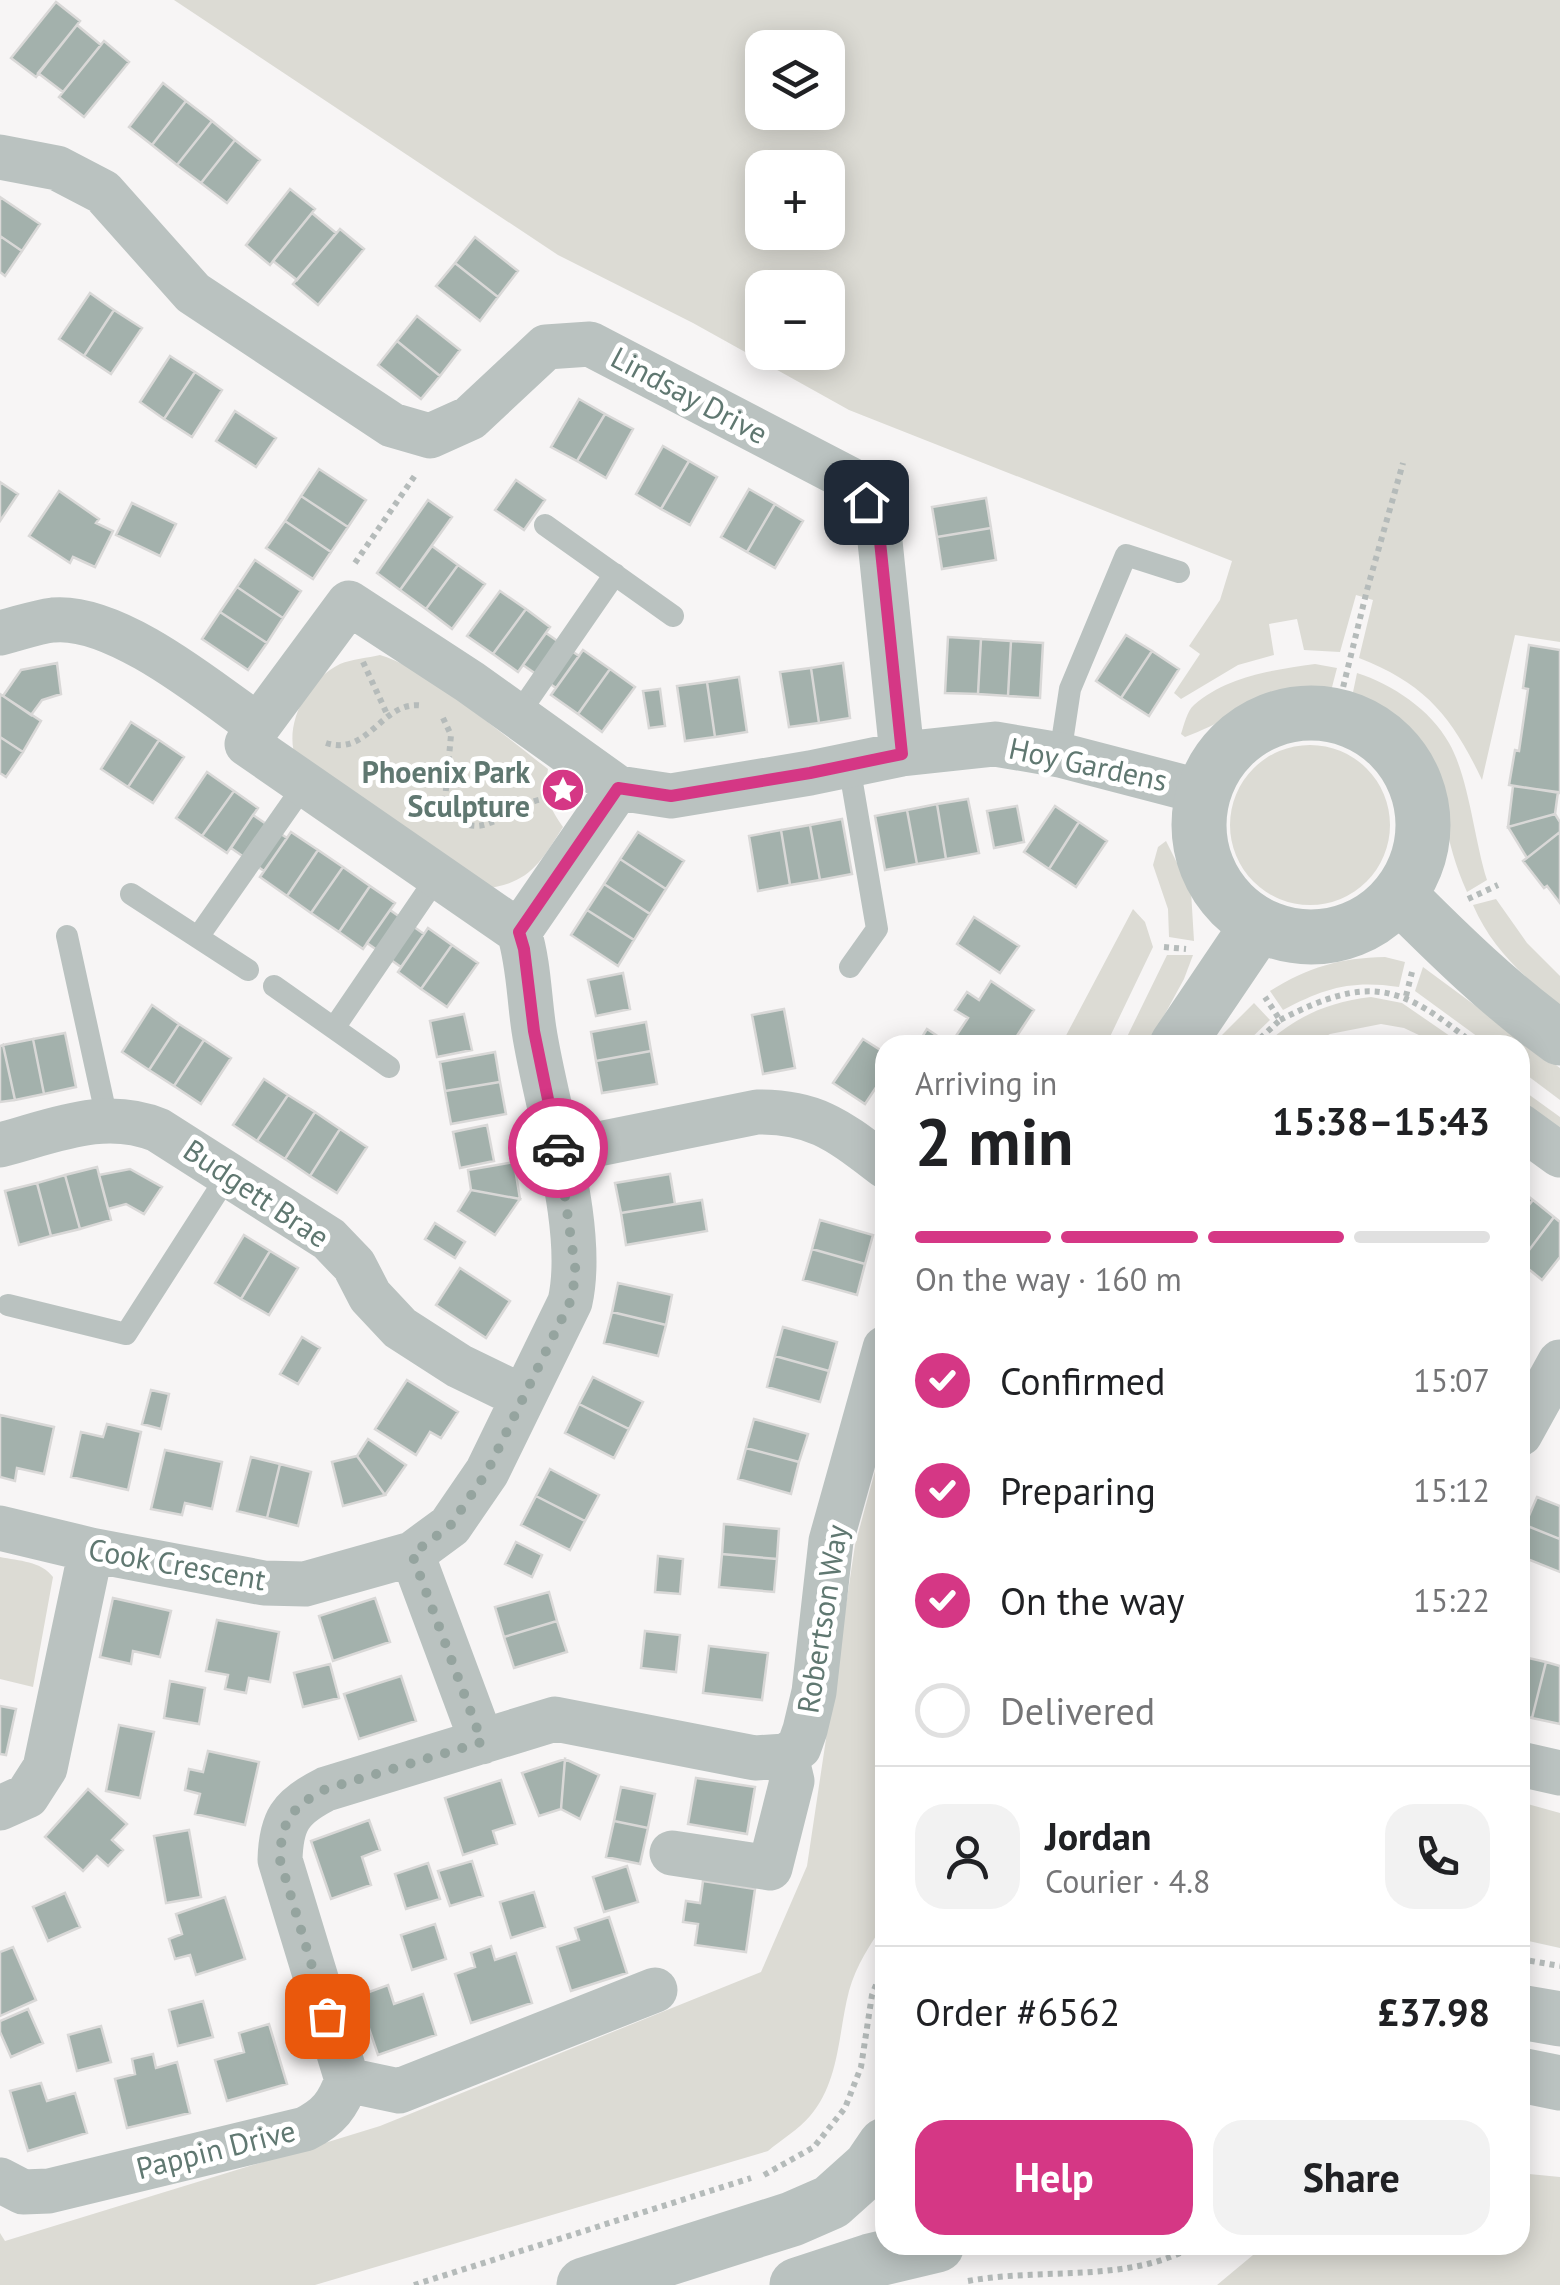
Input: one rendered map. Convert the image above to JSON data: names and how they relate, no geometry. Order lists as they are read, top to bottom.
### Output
{
  "streets": {
    "street": [
      "Lindsay Drive",
      "Hoy Gardens",
      "Budgett Brae",
      "Cook Crescent",
      "Robertson Way",
      "Pappin Drive"
    ]
  },
  "crossings": [
    ["Lindsay Drive", "Hoy Gardens"],
    ["Budgett Brae", "Cook Crescent"]
  ],
  "places": {
    "place": ["Phoenix Park Sculpture"]
  },
  "page": {
    "map_buttons": ["+", "−"],
    "heading": ["2 min", "Arriving in", "15:38–15:43"],
    "panel": [
      "Jordan",
      "Courier · 4.8",
      "Order #6562",
      "£37.98"
    ],
    "bar": "On the way · 160 m",
    "list": [
      ["Confirmed", "15:07"],
      ["Preparing", "15:12"],
      ["On the way", "15:22"],
      "Delivered"
    ],
    "buttons": ["Help", "Share"]
  }
}
